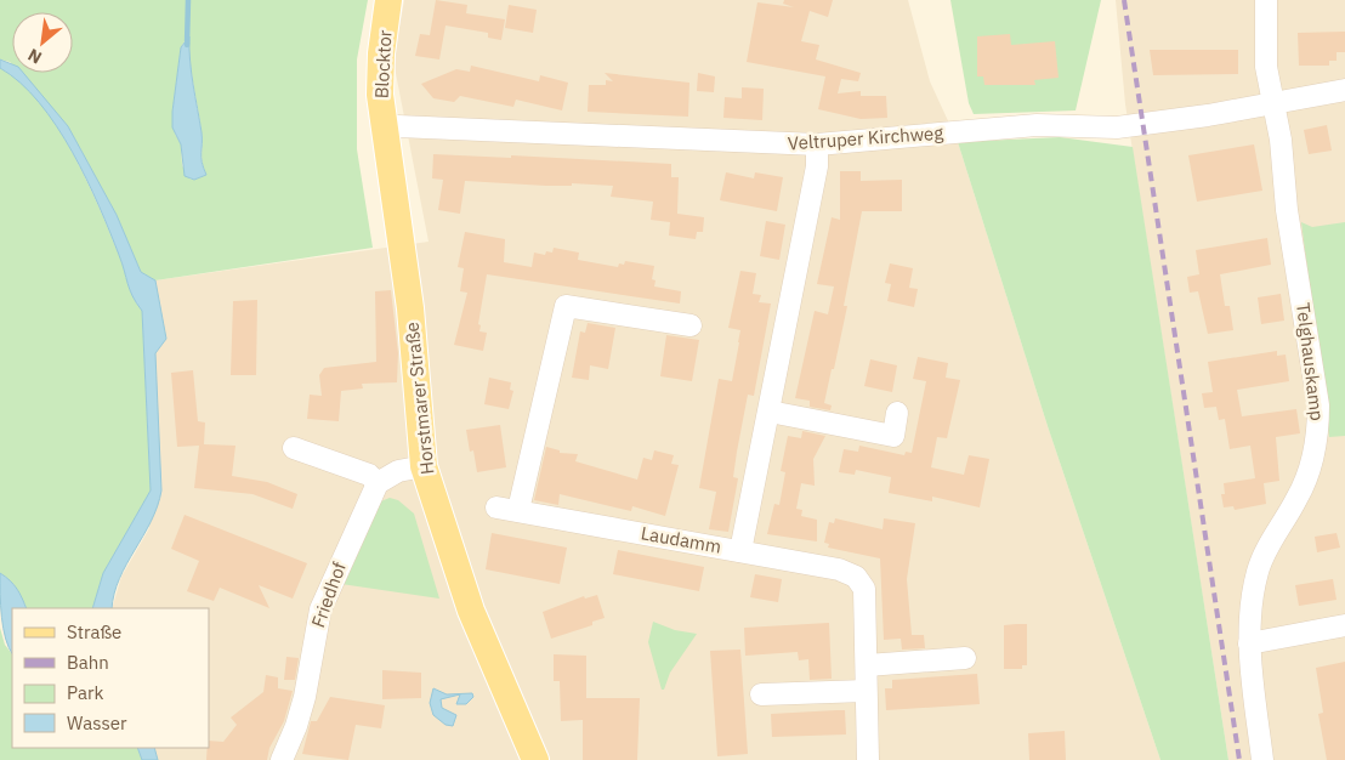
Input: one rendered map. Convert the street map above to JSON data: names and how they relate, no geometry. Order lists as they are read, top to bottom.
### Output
{
  "streets": {
    "main road": ["Blocktor", "Horstmarer Straße"],
    "street": [
      "Veltruper Kirchweg",
      "Telghauskamp",
      "Laudamm",
      "Friedhof"
    ]
  },
  "crossings": [
    ["Blocktor", "Veltruper Kirchweg"],
    ["Blocktor", "Horstmarer Straße"],
    ["Veltruper Kirchweg", "Telghauskamp"],
    ["Veltruper Kirchweg", "Horstmarer Straße"],
    ["Veltruper Kirchweg", "Laudamm"]
  ],
  "legend": [
    "Straße",
    "Bahn",
    "Park",
    "Wasser"
  ],
  "north": "bottom left"
}
